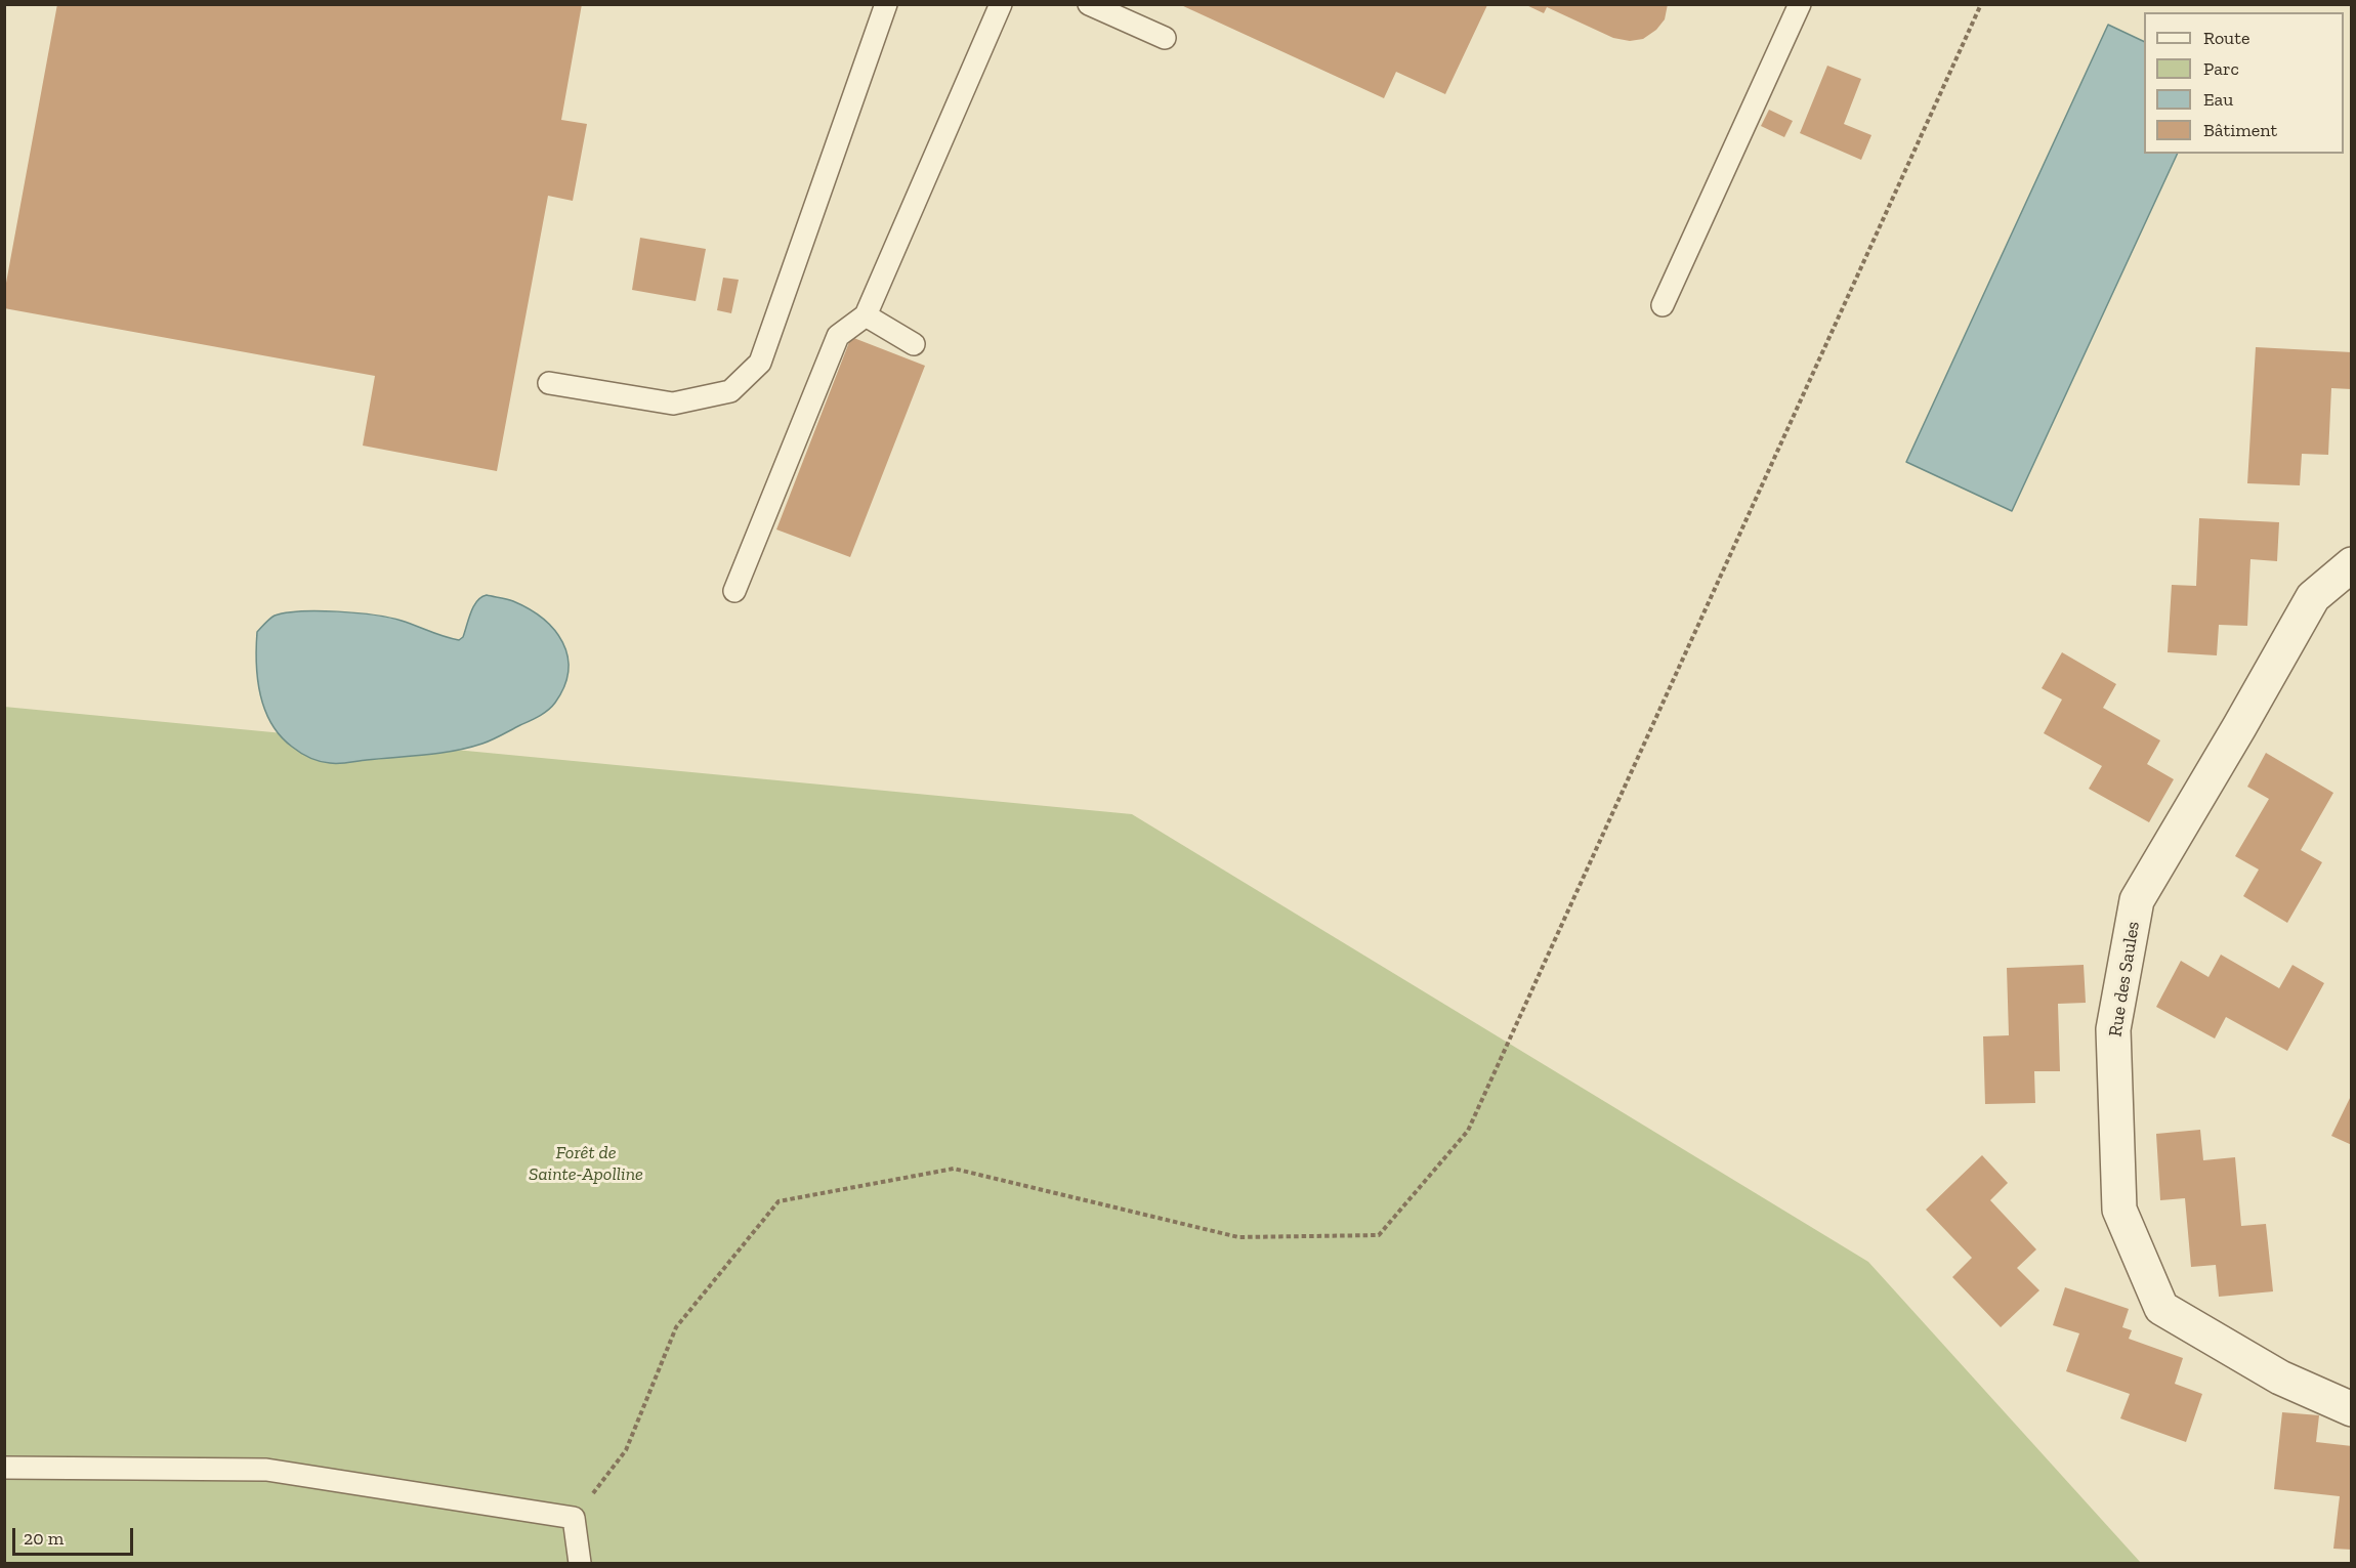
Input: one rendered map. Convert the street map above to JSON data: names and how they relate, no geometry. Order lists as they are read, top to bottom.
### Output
{
  "streets": {
    "street": ["Rue des Saules"]
  },
  "parks": ["Forêt de Sainte-Apolline"],
  "legend": [
    "Route",
    "Parc",
    "Eau",
    "Bâtiment"
  ],
  "scale_bar": "20 m"
}
